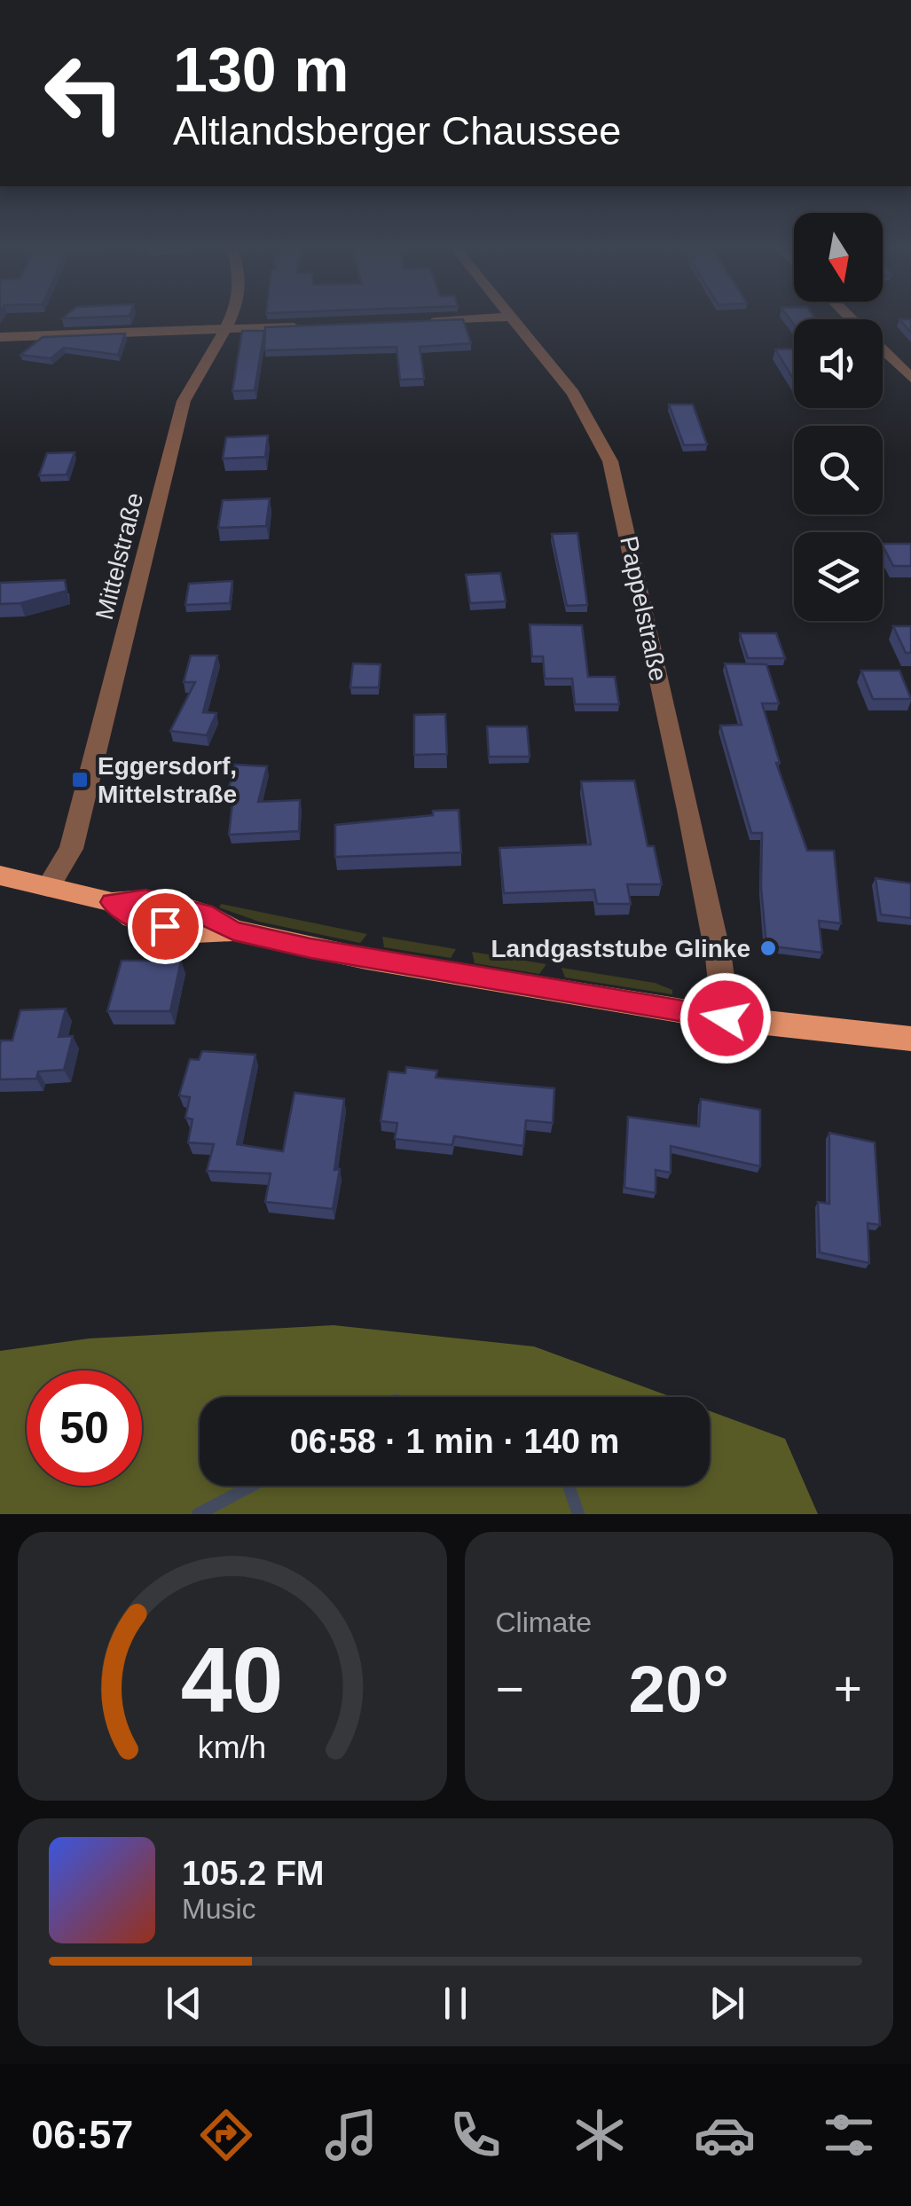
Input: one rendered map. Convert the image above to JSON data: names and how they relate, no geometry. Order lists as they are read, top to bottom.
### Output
{
  "streets": {
    "street": ["Mittelstraße", "Pappelstraße"]
  },
  "places": {
    "transit": ["Eggersdorf, Mittelstraße"],
    "other": ["Landgaststube Glinke"]
  },
  "north": "bottom",
  "page": {
    "turn": ["130 m", "Altlandsberger Chaussee"],
    "limit": "50",
    "trip": "06:58 · 1 min · 140 m",
    "tile": "Climate",
    "heat": ["−", "20°", "+"],
    "song": ["105.2 FM", "Music"],
    "tabs": "06:57",
    "gauge": ["40", "km/h"]
  }
}
